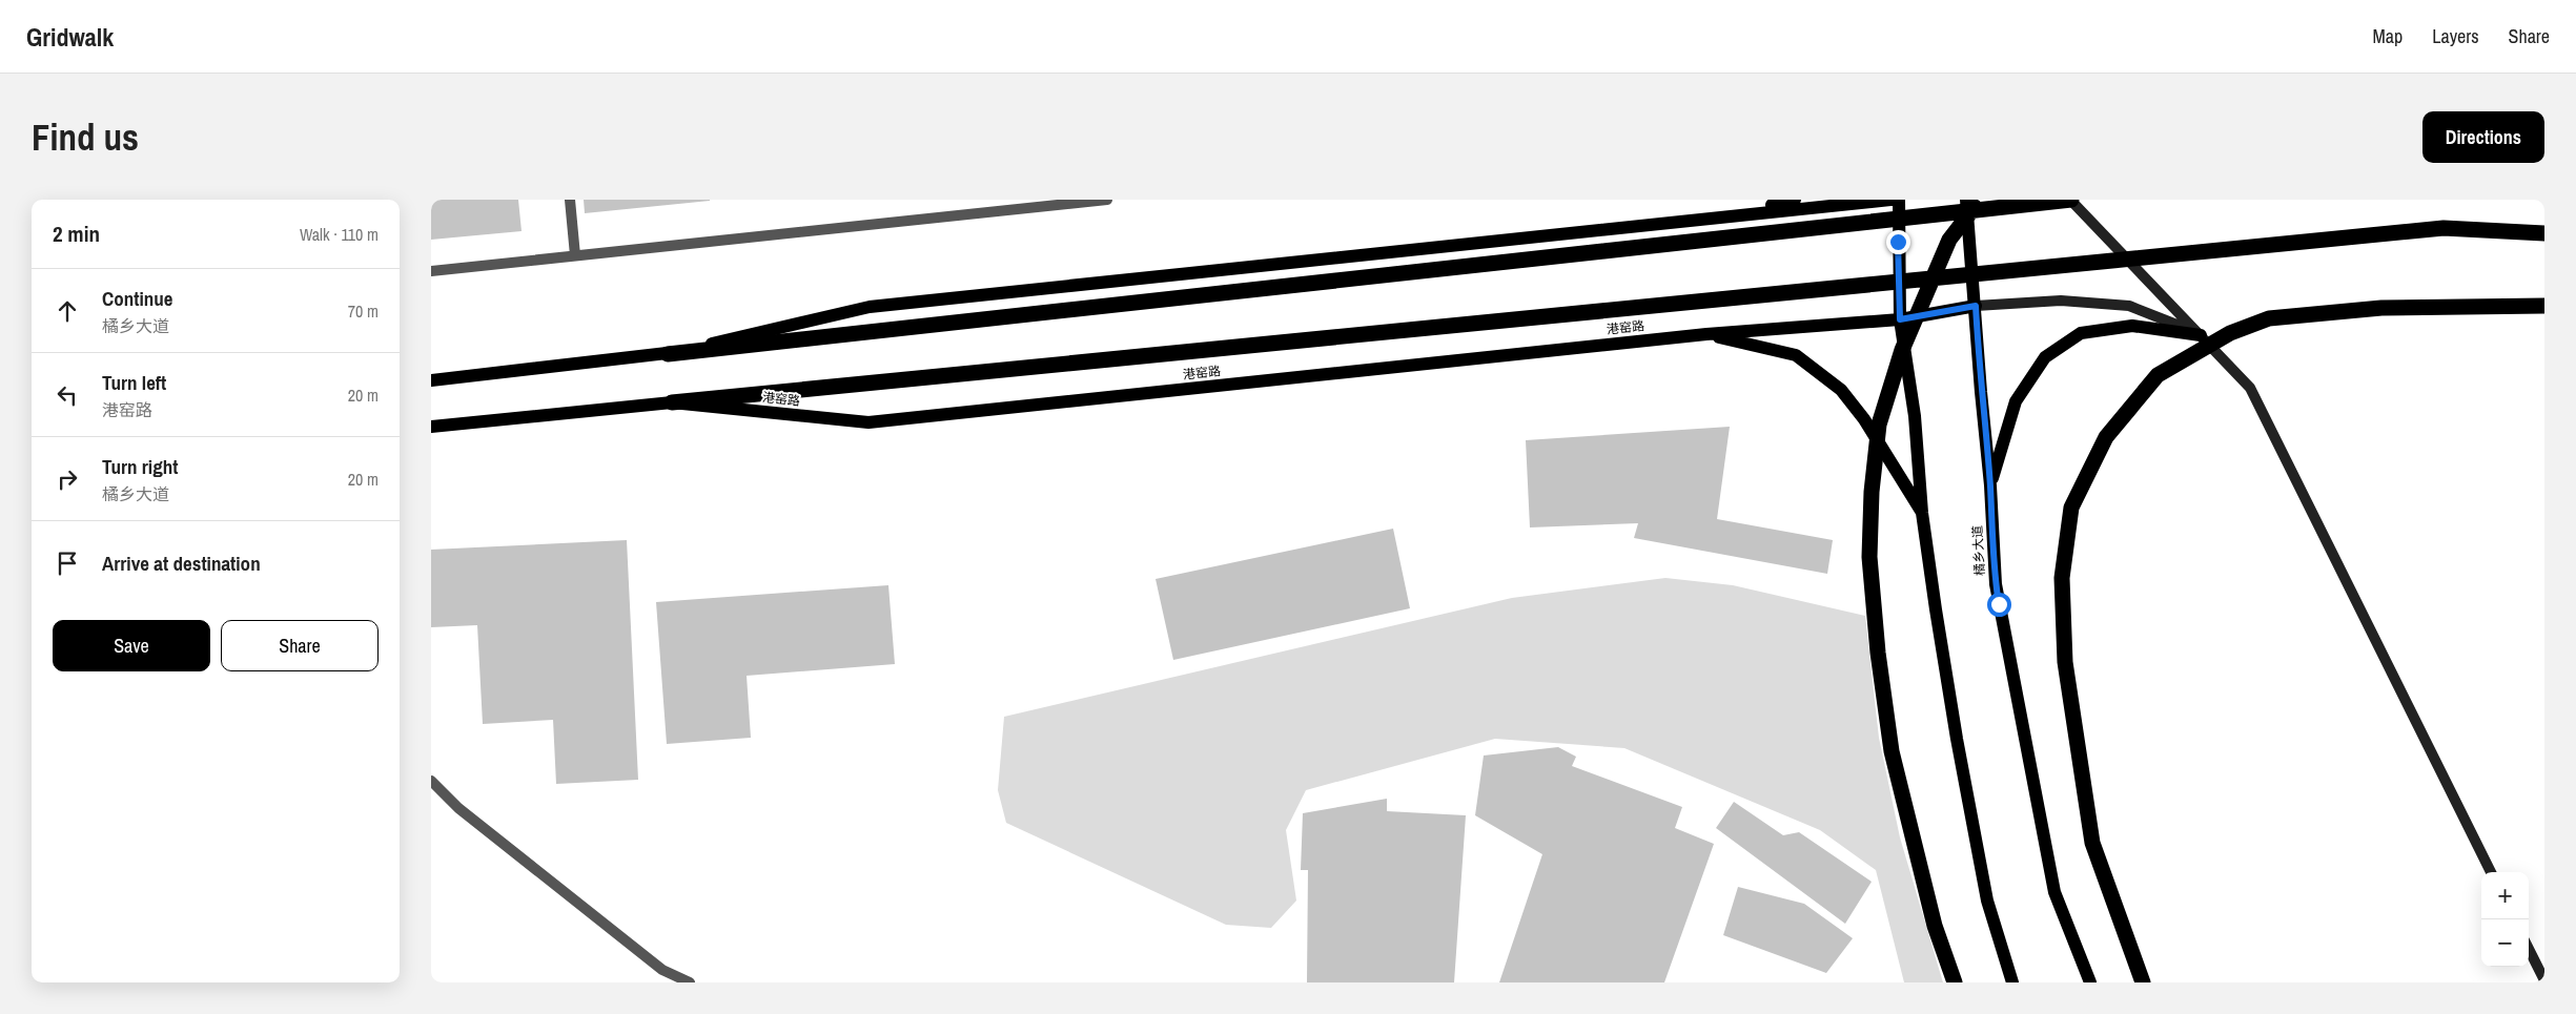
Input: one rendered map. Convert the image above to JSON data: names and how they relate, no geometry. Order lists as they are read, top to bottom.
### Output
{
  "streets": {
    "main road": ["港窑路", "橘乡大道"]
  },
  "crossings": [
    ["港窑路", "橘乡大道"]
  ],
  "page": {
    "header": "Gridwalk",
    "nav": ["Map", "Layers", "Share"],
    "buttons": [
      "Directions",
      ["Save", "Share"]
    ],
    "title": "Find us",
    "heading": ["2 min", "Walk · 110 m"],
    "list": [
      ["Continue", "橘乡大道", "70 m"],
      ["Turn left", "港窑路", "20 m"],
      ["Turn right", "橘乡大道", "20 m"],
      "Arrive at destination"
    ],
    "map_buttons": ["+", "−"]
  }
}
